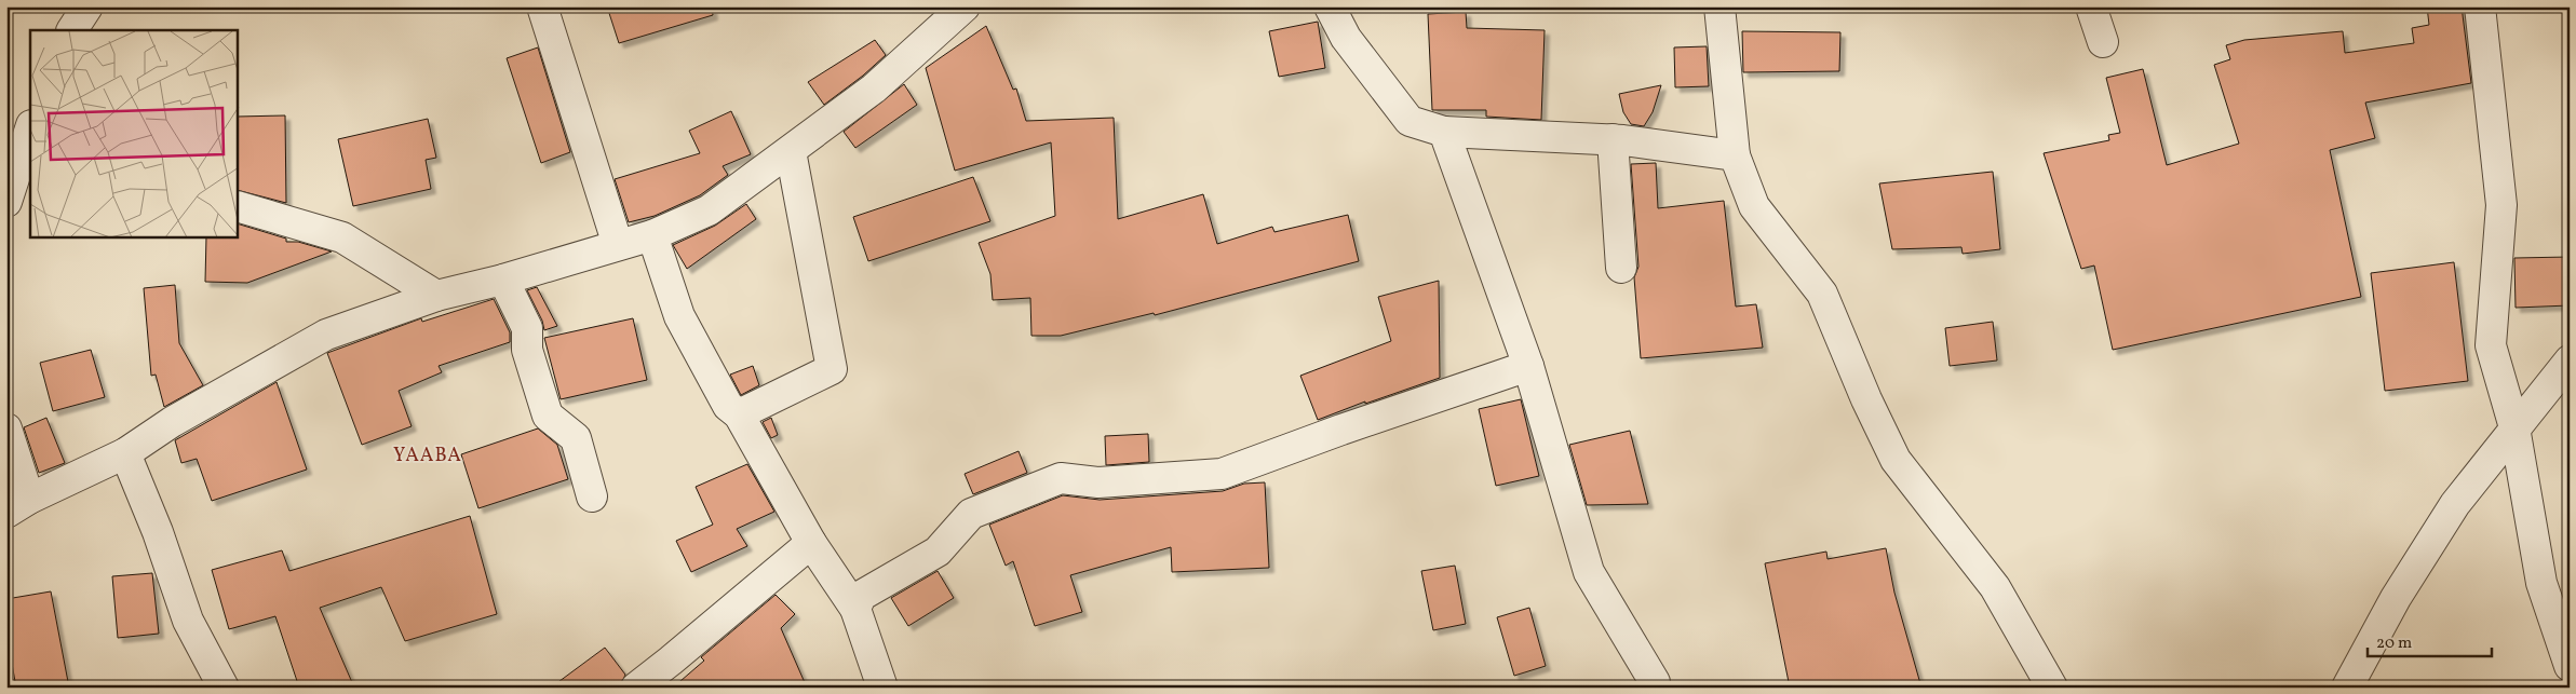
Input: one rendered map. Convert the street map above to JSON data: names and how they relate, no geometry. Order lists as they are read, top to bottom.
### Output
{
  "districts": ["YAABA"],
  "scale_bar": "20 m"
}
